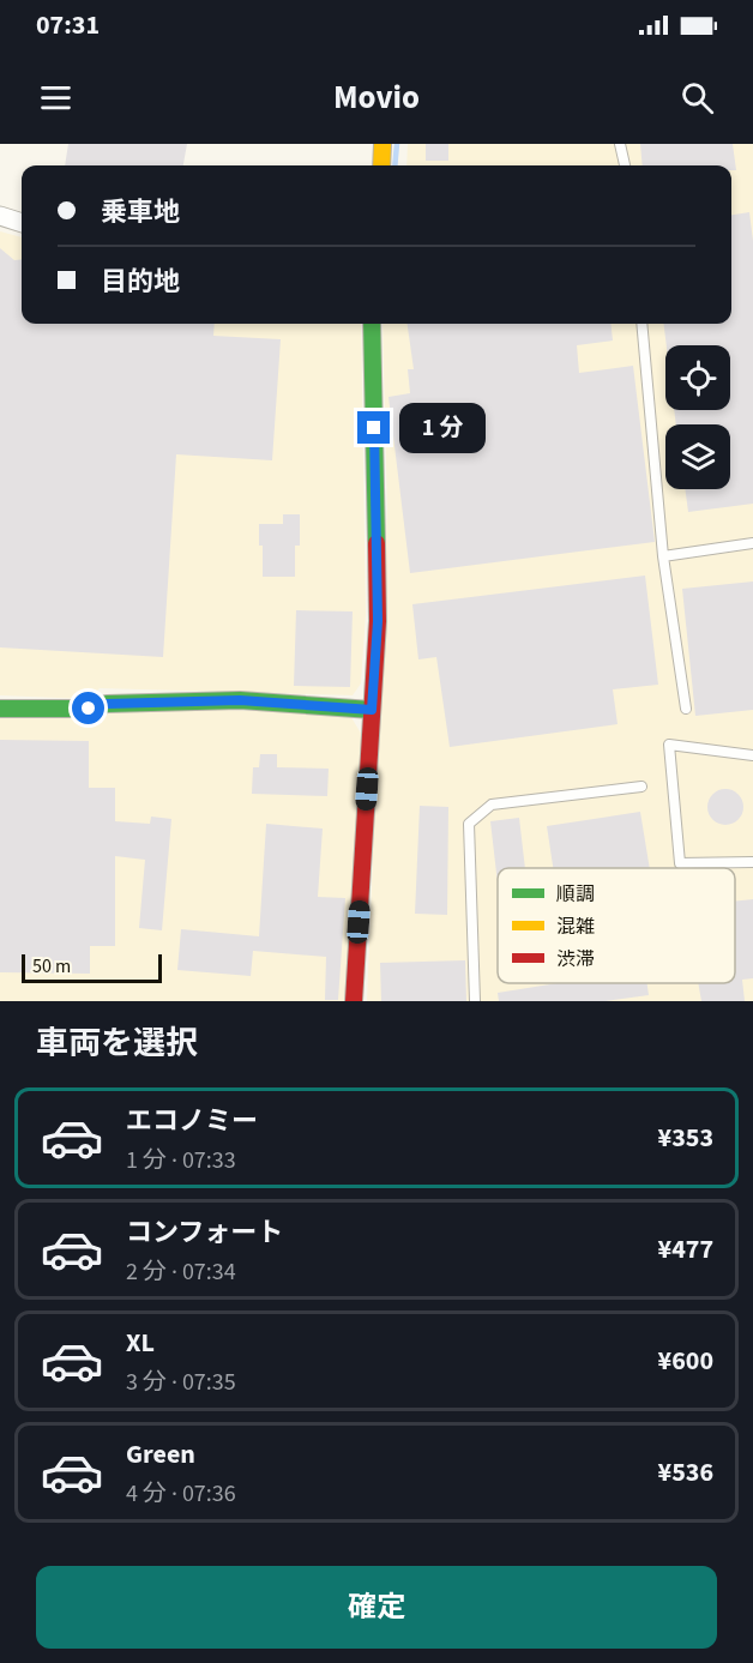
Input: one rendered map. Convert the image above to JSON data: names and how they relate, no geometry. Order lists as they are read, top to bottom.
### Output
{
  "legend": ["順調", "混雑", "渋滞"],
  "scale_bar": "50 m",
  "page": {
    "status": "07:31",
    "header": "Movio",
    "banner": ["乗車地", "目的地"],
    "bubble": "1 分",
    "scale": "50 m",
    "heading": "車両を選択",
    "list": [
      {
        "name": "エコノミー",
        "note": "1 分 · 07:33",
        "value": "¥353"
      },
      {
        "name": "コンフォート",
        "note": "2 分 · 07:34",
        "value": "¥477"
      },
      {
        "name": "XL",
        "note": "3 分 · 07:35",
        "value": "¥600"
      },
      {
        "name": "Green",
        "note": "4 分 · 07:36",
        "value": "¥536"
      }
    ],
    "buttons": "確定"
  }
}
